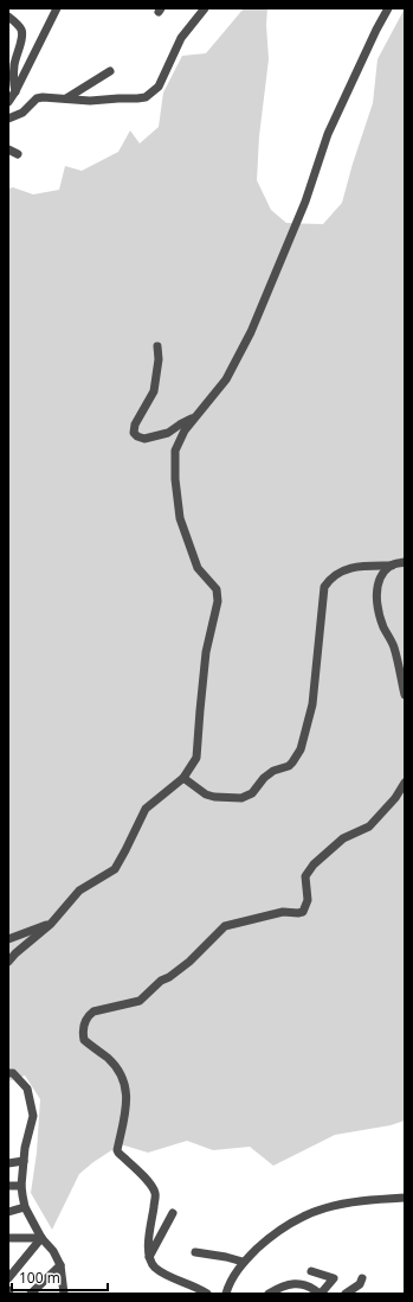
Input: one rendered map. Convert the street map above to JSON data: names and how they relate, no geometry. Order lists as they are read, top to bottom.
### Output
{
  "scale_bar": "100 m"
}
